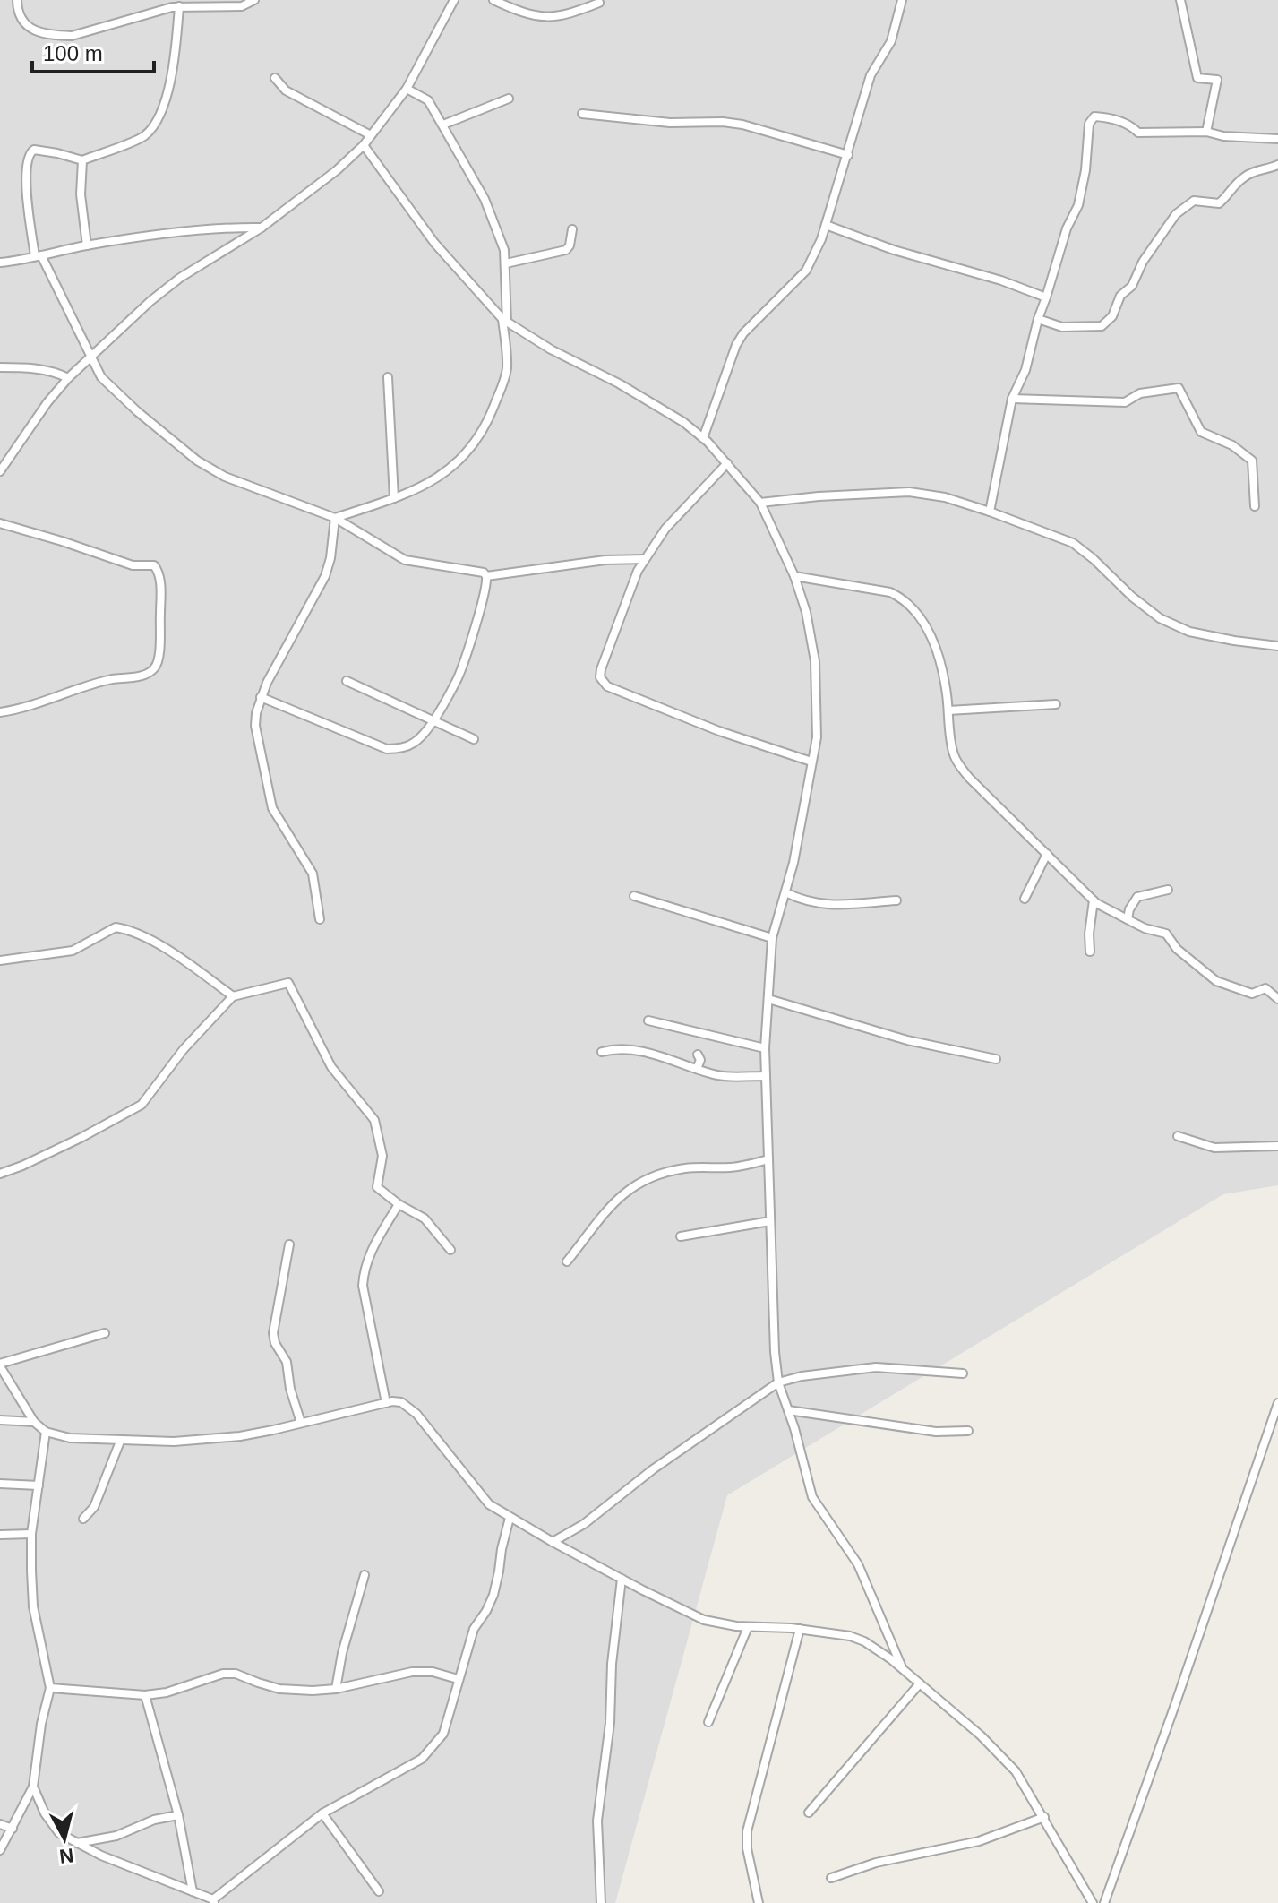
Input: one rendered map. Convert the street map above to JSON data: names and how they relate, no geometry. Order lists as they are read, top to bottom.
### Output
{
  "scale_bar": "100 m",
  "north": "bottom"
}
